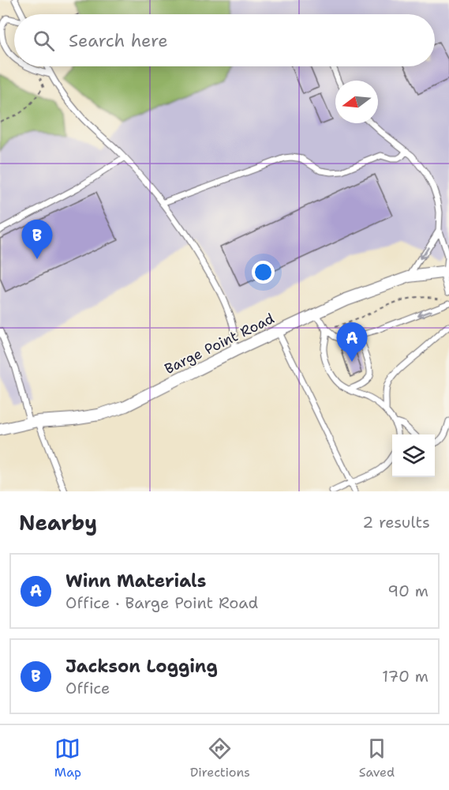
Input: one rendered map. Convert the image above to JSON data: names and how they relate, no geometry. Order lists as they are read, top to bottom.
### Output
{
  "streets": {
    "street": ["Barge Point Road"]
  },
  "north": "left",
  "page": {
    "search": "Search here",
    "pins": ["B", "A"],
    "heading": ["Nearby", "2 results"],
    "list": [
      {
        "mark": "A",
        "name": "Winn Materials",
        "note": "Office · Barge Point Road",
        "value": "90 m"
      },
      {
        "mark": "B",
        "name": "Jackson Logging",
        "note": "Office",
        "value": "170 m"
      }
    ],
    "nav": ["Map", "Directions", "Saved"]
  }
}
